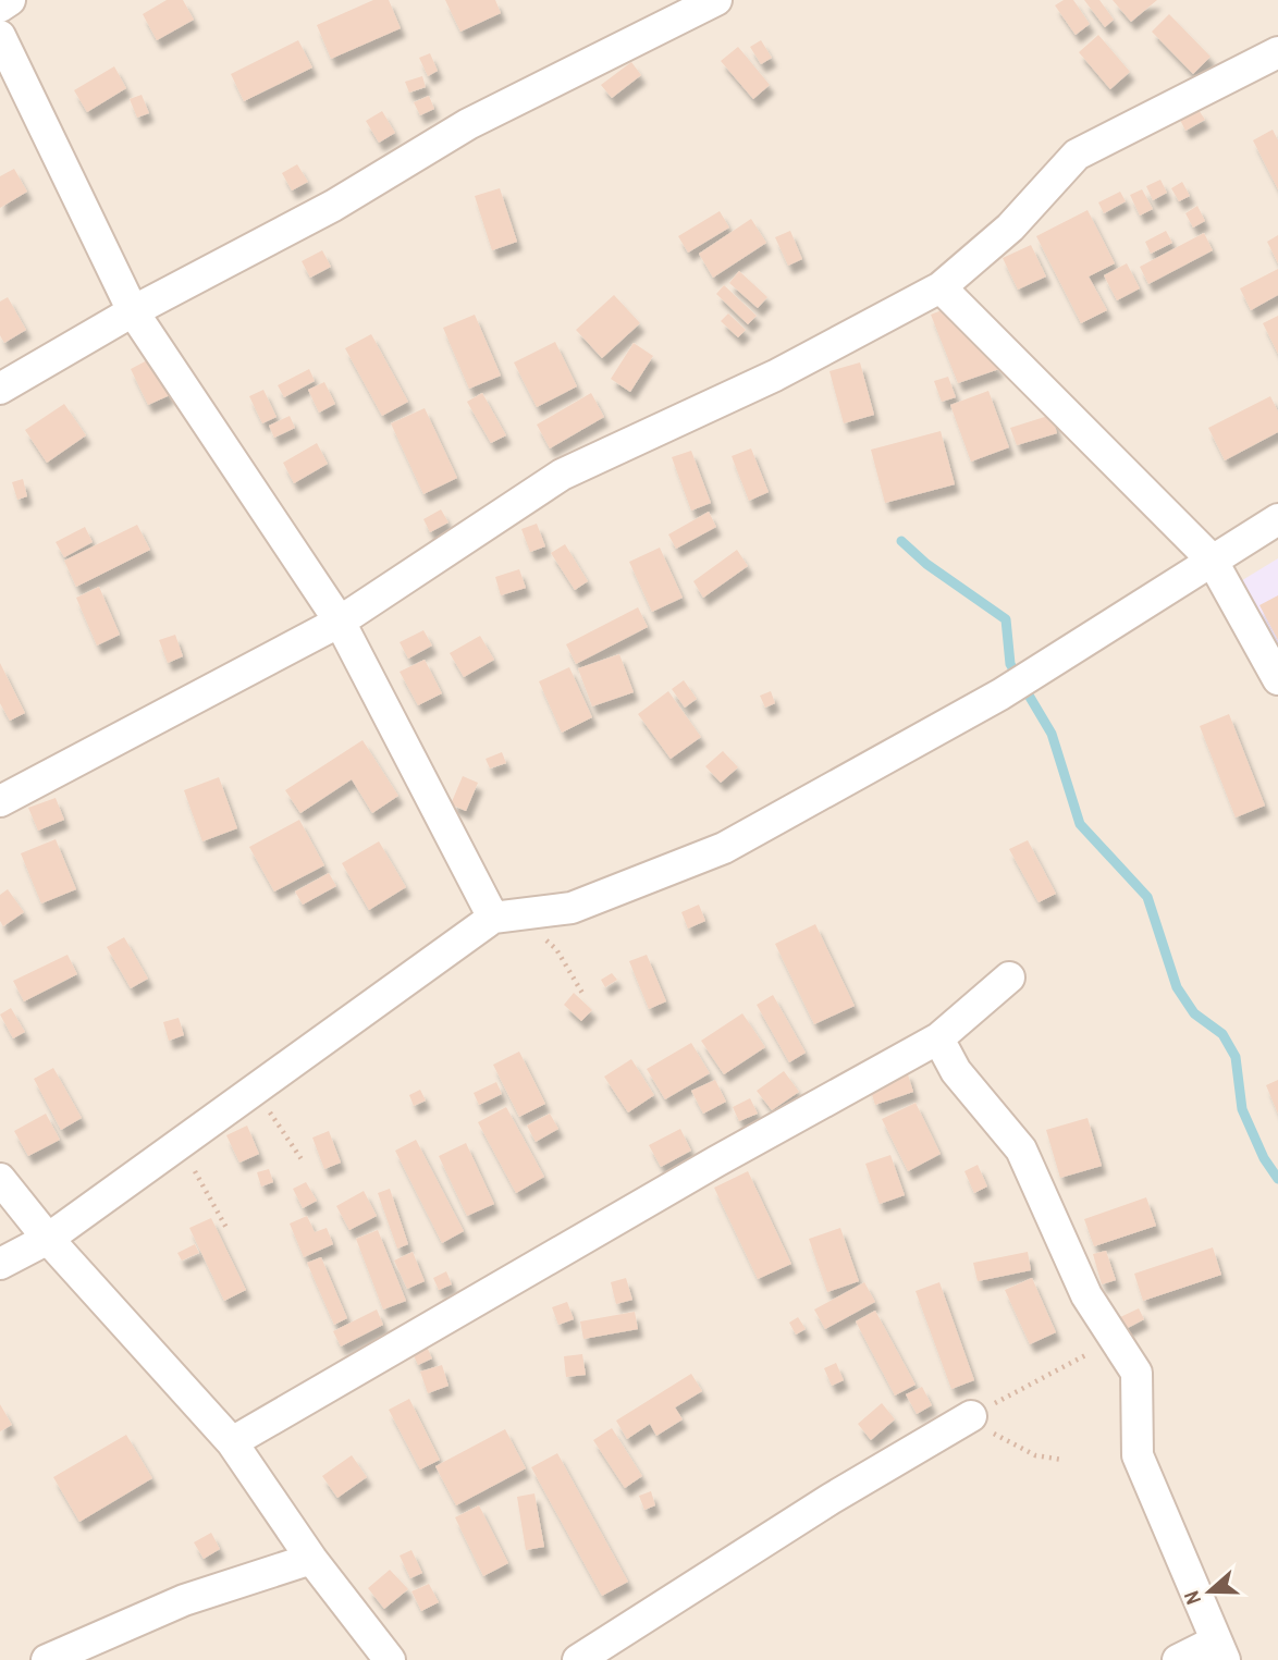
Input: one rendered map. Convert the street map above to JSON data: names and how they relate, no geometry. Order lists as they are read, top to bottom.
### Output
{
  "north": "left"
}
